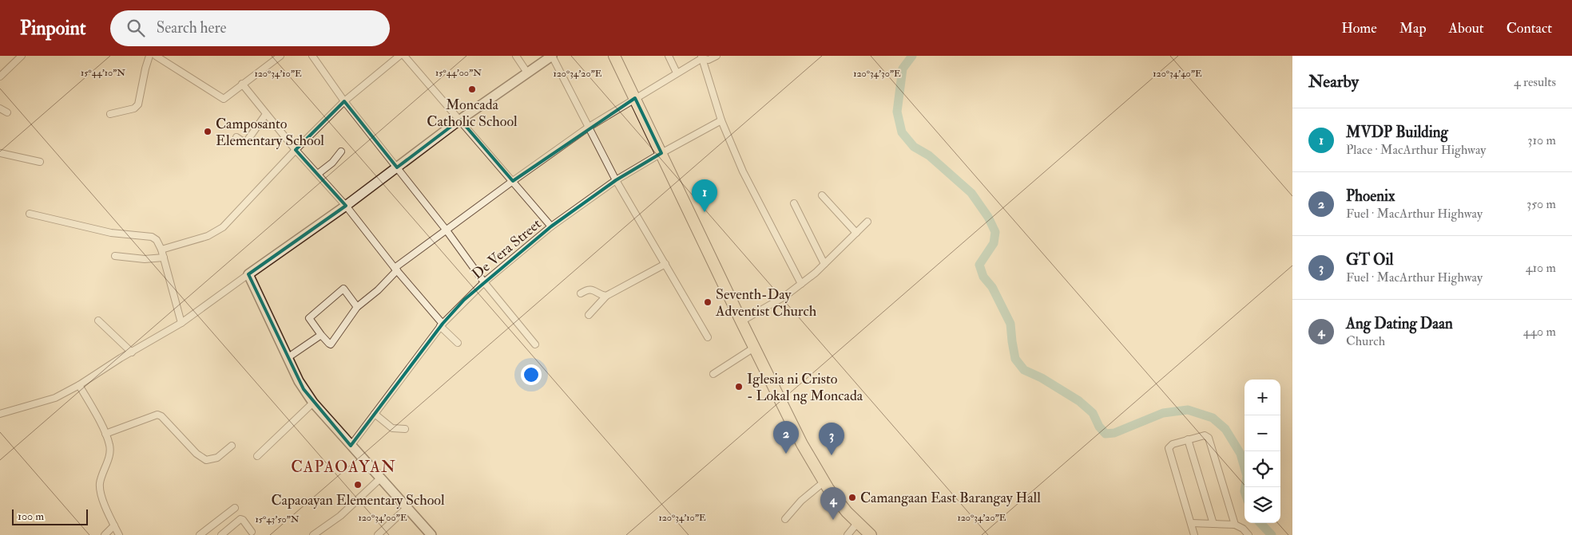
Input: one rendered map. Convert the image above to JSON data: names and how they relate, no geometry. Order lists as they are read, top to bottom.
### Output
{
  "streets": {
    "street": ["De Vera Street"]
  },
  "districts": ["CAPAOAYAN"],
  "places": [
    "Moncada Catholic School",
    "Camposanto Elementary School",
    "Seventh-Day Adventist Church",
    "Iglesia ni Cristo - Lokal ng Moncada",
    "Capaoayan Elementary School",
    "Camangaan East Barangay Hall"
  ],
  "scale_bar": "100 m",
  "page": {
    "header": "Pinpoint",
    "search": "Search here",
    "nav": [
      "Home",
      "Map",
      "About",
      "Contact"
    ],
    "heading": ["Nearby", "4 results"],
    "list": [
      {
        "mark": "1",
        "name": "MVDP Building",
        "note": "Place · MacArthur Highway",
        "value": "310 m"
      },
      {
        "mark": "2",
        "name": "Phoenix",
        "note": "Fuel · MacArthur Highway",
        "value": "350 m"
      },
      {
        "mark": "3",
        "name": "GT Oil",
        "note": "Fuel · MacArthur Highway",
        "value": "410 m"
      },
      {
        "mark": "4",
        "name": "Ang Dating Daan",
        "note": "Church",
        "value": "440 m"
      }
    ],
    "pins": [
      "1",
      "2",
      "3",
      "4"
    ],
    "map_buttons": ["+", "−"],
    "scale": "100 m"
  },
  "coordinates": [
    "15°44'10\"N",
    "15°44'00\"N",
    "120°34'30\"E",
    "120°34'10\"E",
    "120°34'20\"E",
    "120°34'40\"E",
    "120°34'00\"E",
    "15°43'50\"N"
  ]
}
